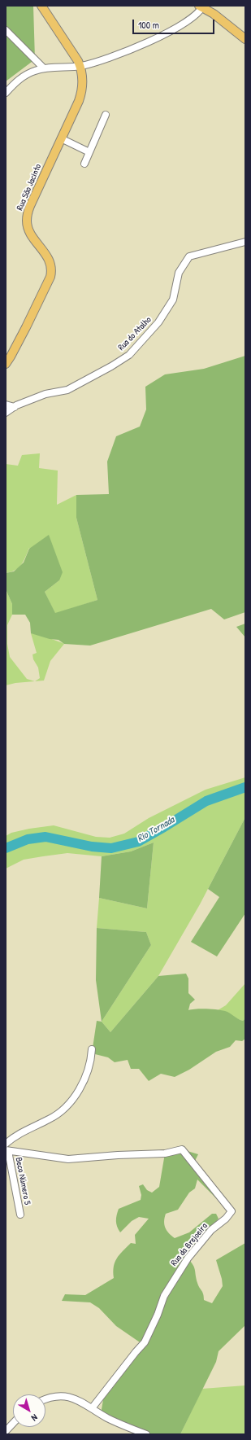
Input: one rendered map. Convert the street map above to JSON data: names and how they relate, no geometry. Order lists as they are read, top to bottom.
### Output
{
  "streets": {
    "main road": ["Rua São Jacinto"],
    "street": ["Rua do Atalho", "Beco Número 5", "Rua da Brejoeira"]
  },
  "crossings": [
    ["Beco Número 5", "Rua da Brejoeira"]
  ],
  "water": ["Rio Tornada"],
  "scale_bar": "100 m",
  "north": "bottom right"
}
